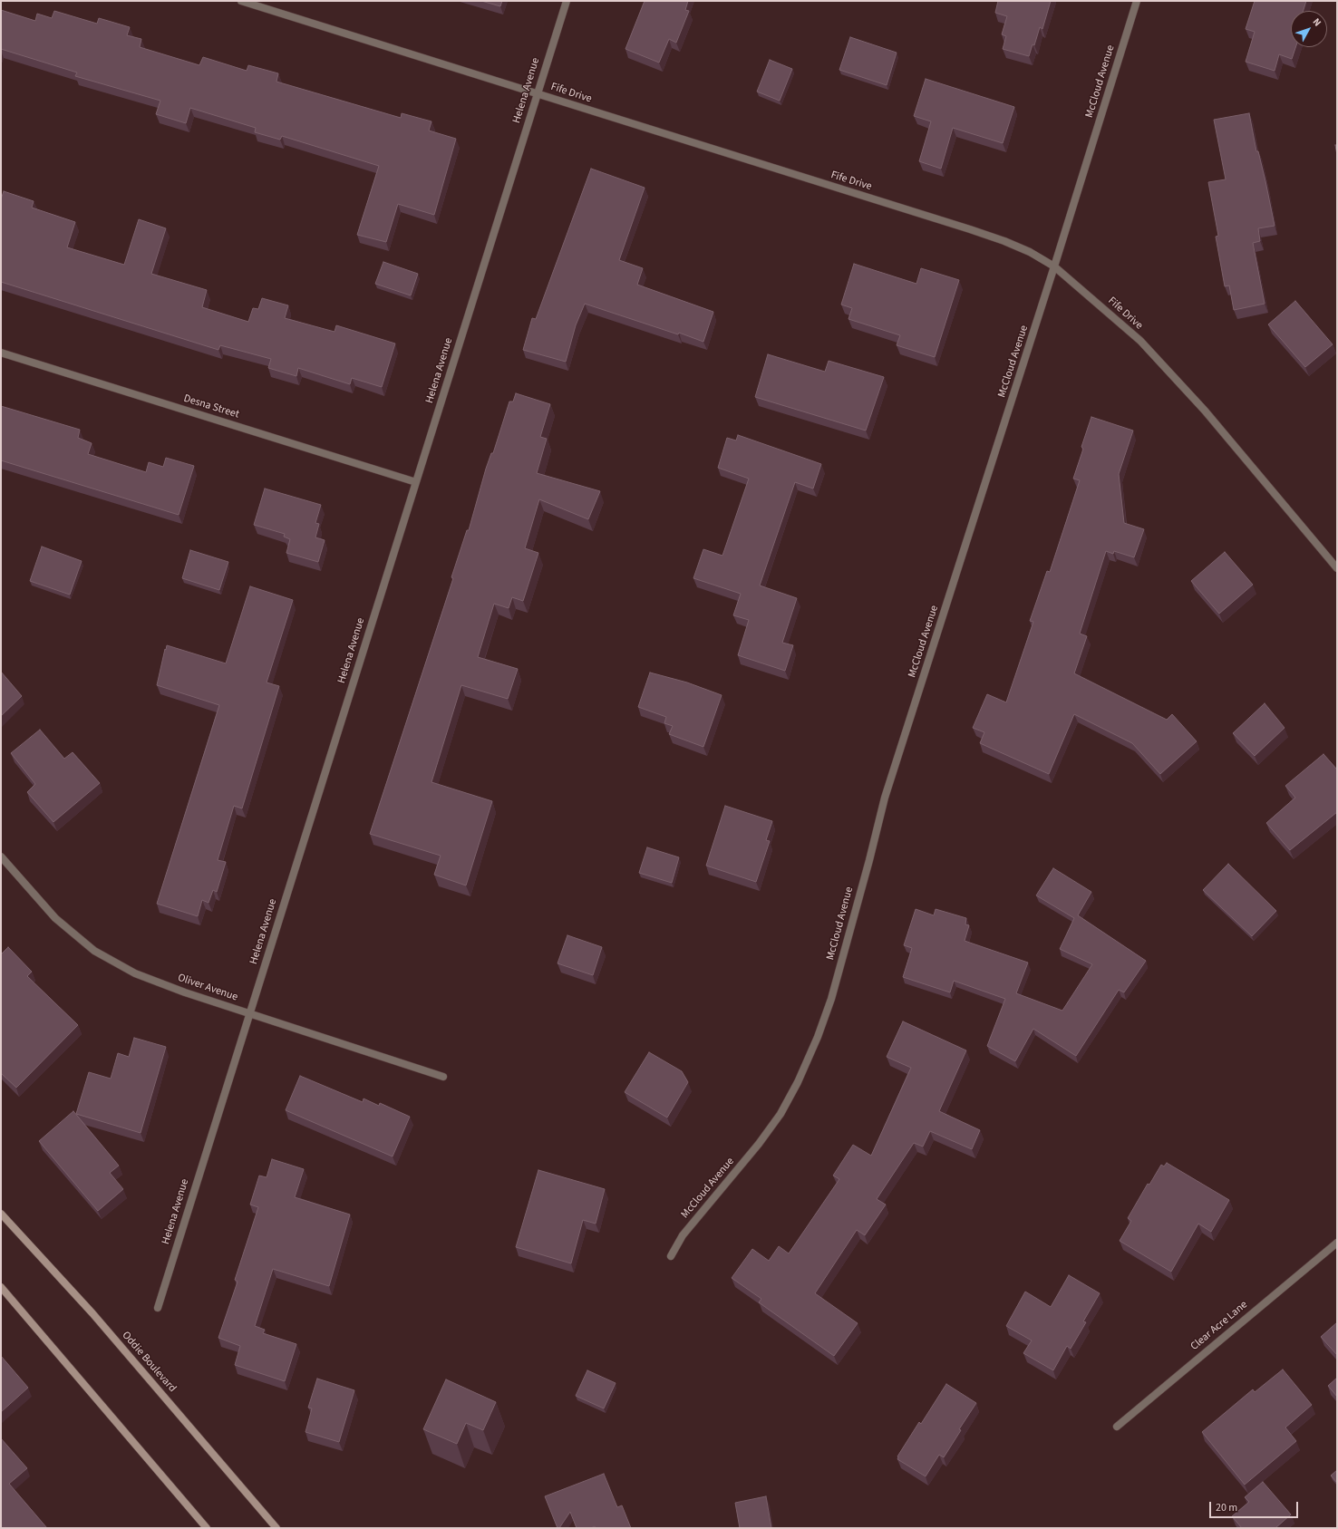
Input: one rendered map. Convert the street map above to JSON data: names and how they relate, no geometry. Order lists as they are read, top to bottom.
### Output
{
  "streets": {
    "main road": ["Oddie Boulevard"],
    "street": [
      "McCloud Avenue",
      "Helena Avenue",
      "Fife Drive",
      "Desna Street",
      "Oliver Avenue",
      "Clear Acre Lane"
    ]
  },
  "crossings": [
    ["McCloud Avenue", "Fife Drive"],
    ["Helena Avenue", "Fife Drive"],
    ["Helena Avenue", "Desna Street"],
    ["Helena Avenue", "Oliver Avenue"]
  ],
  "scale_bar": "20 m",
  "north": "top right"
}
